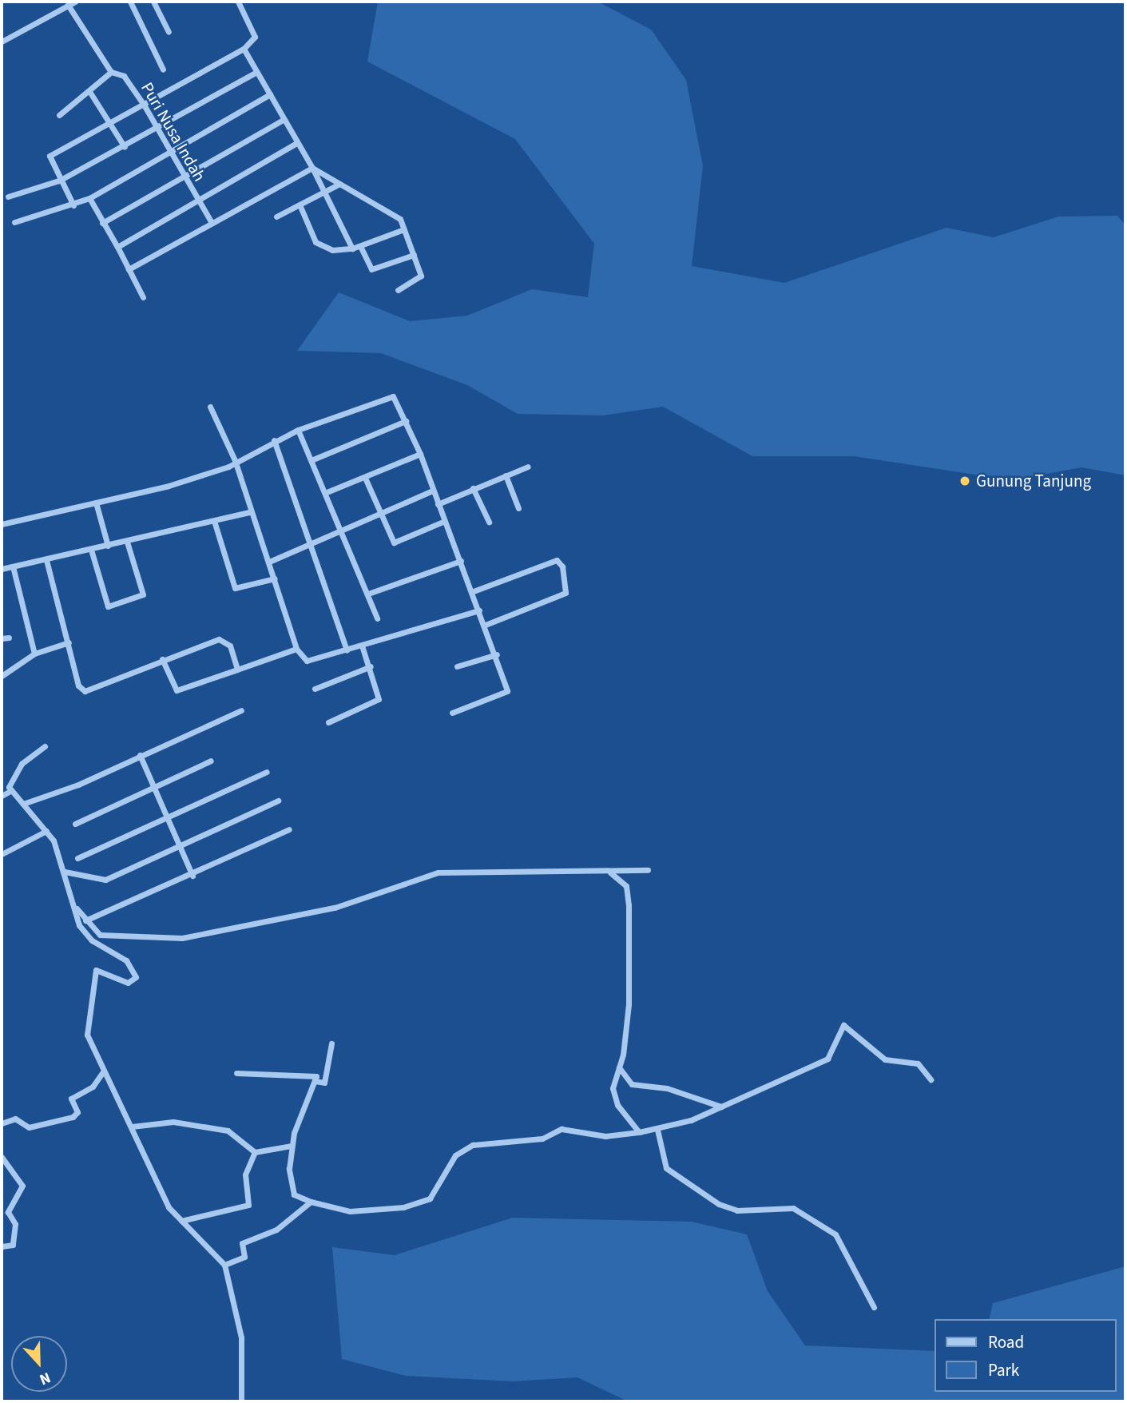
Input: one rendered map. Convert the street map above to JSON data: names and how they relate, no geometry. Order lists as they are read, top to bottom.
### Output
{
  "streets": {
    "street": ["Puri Nusa Indah"]
  },
  "places": ["Gunung Tanjung"],
  "legend": ["Road", "Park"],
  "north": "bottom"
}
